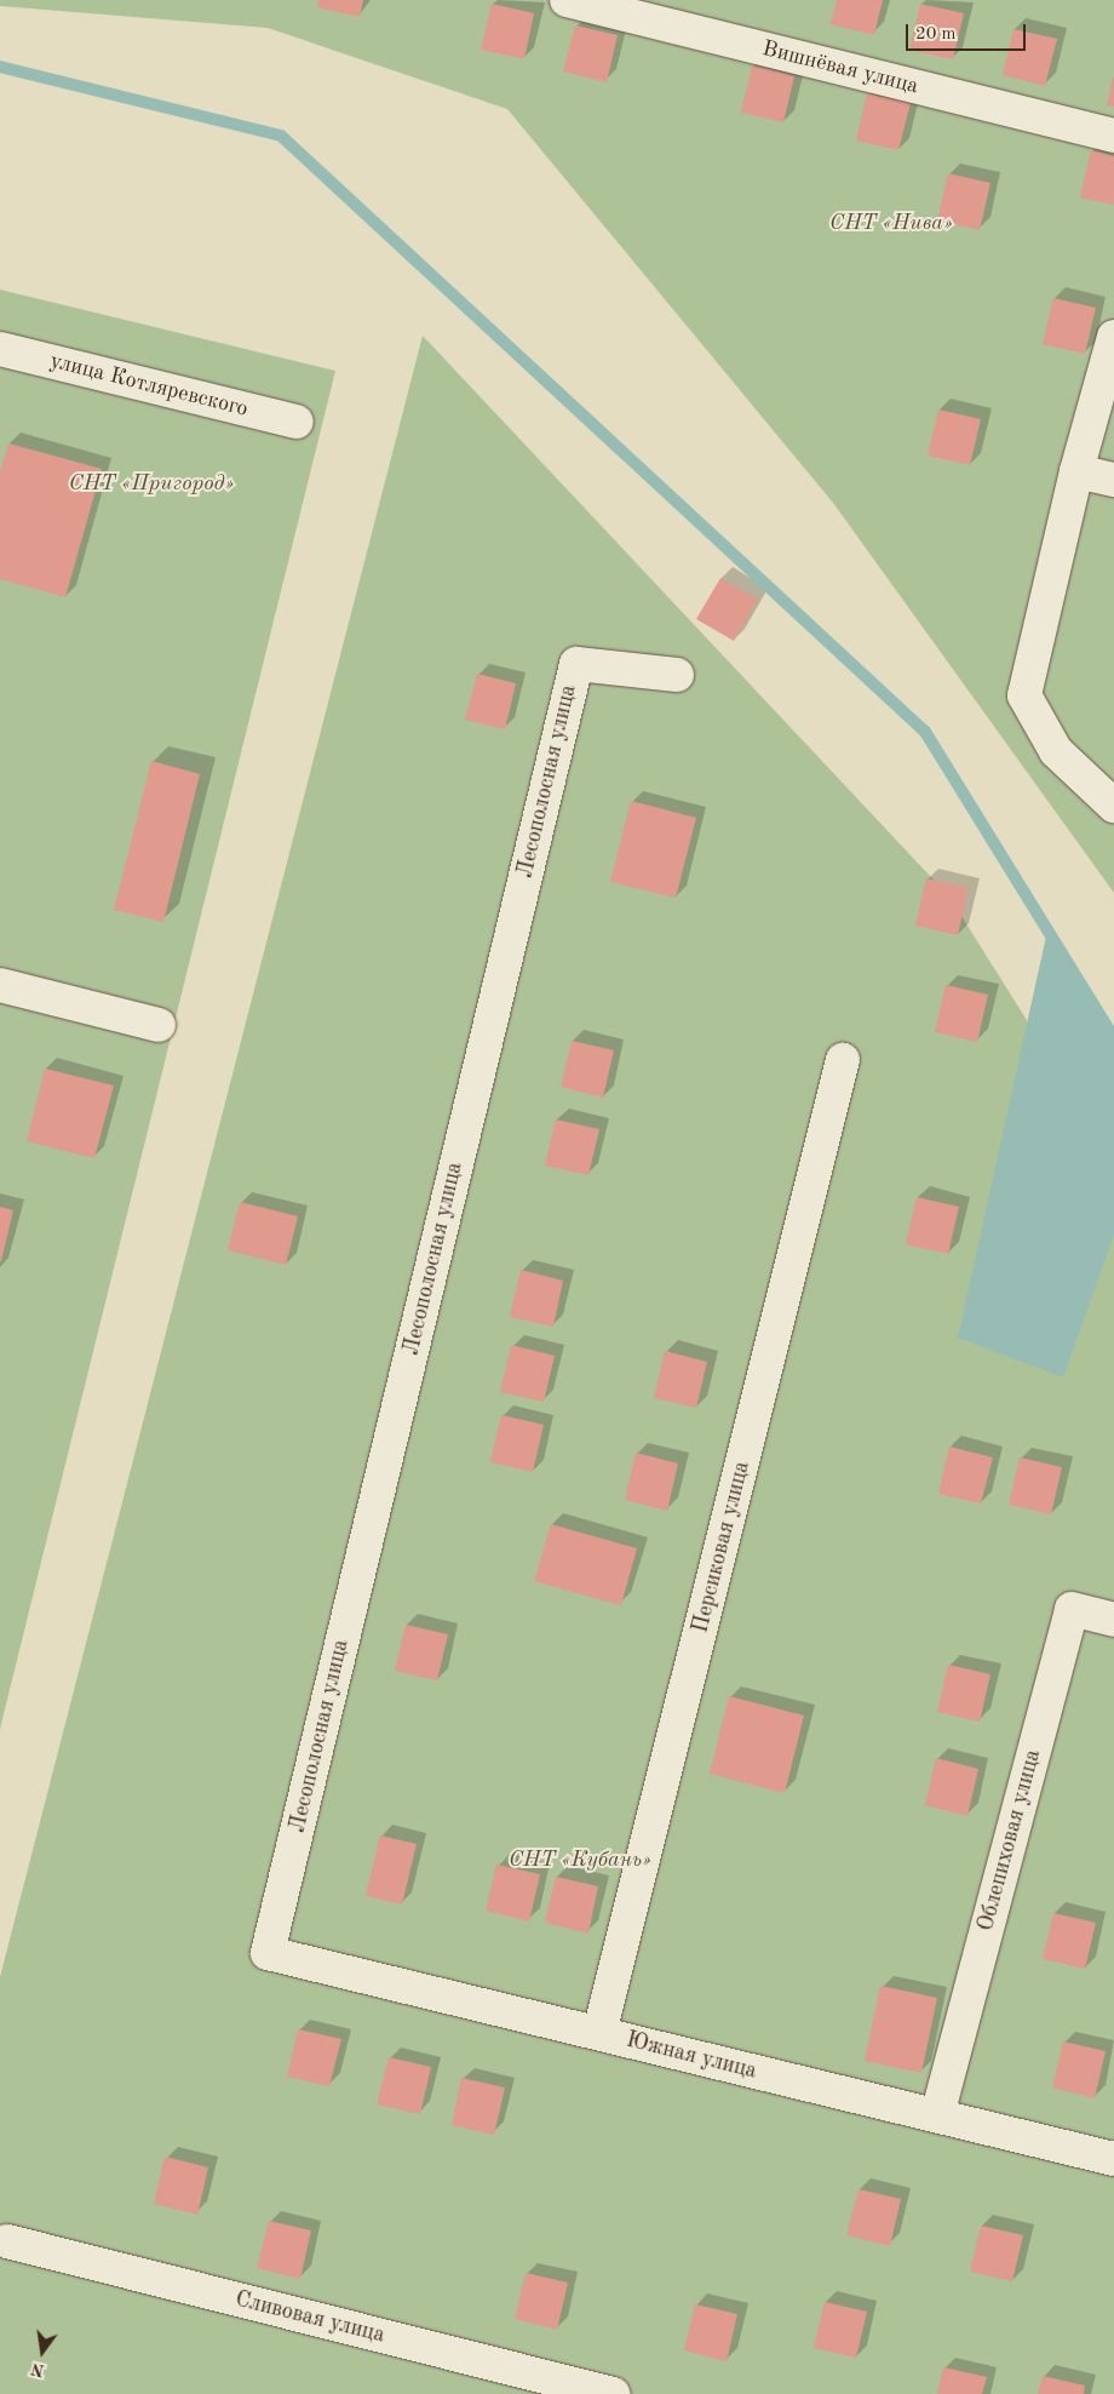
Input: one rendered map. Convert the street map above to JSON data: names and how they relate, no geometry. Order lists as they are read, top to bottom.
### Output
{
  "streets": {
    "street": [
      "Вишнёвая улица",
      "улица Котляревского",
      "Лесополосная улица",
      "Персиковая улица",
      "Облепиховая улица",
      "Южная улица",
      "Сливовая улица"
    ]
  },
  "crossings": [
    ["Лесополосная улица", "Южная улица"],
    ["Персиковая улица", "Южная улица"],
    ["Облепиховая улица", "Южная улица"]
  ],
  "parks": ["СНТ «Нива»", "СНТ «Пригород»", "СНТ «Кубань»"],
  "scale_bar": "20 m",
  "north": "bottom"
}
